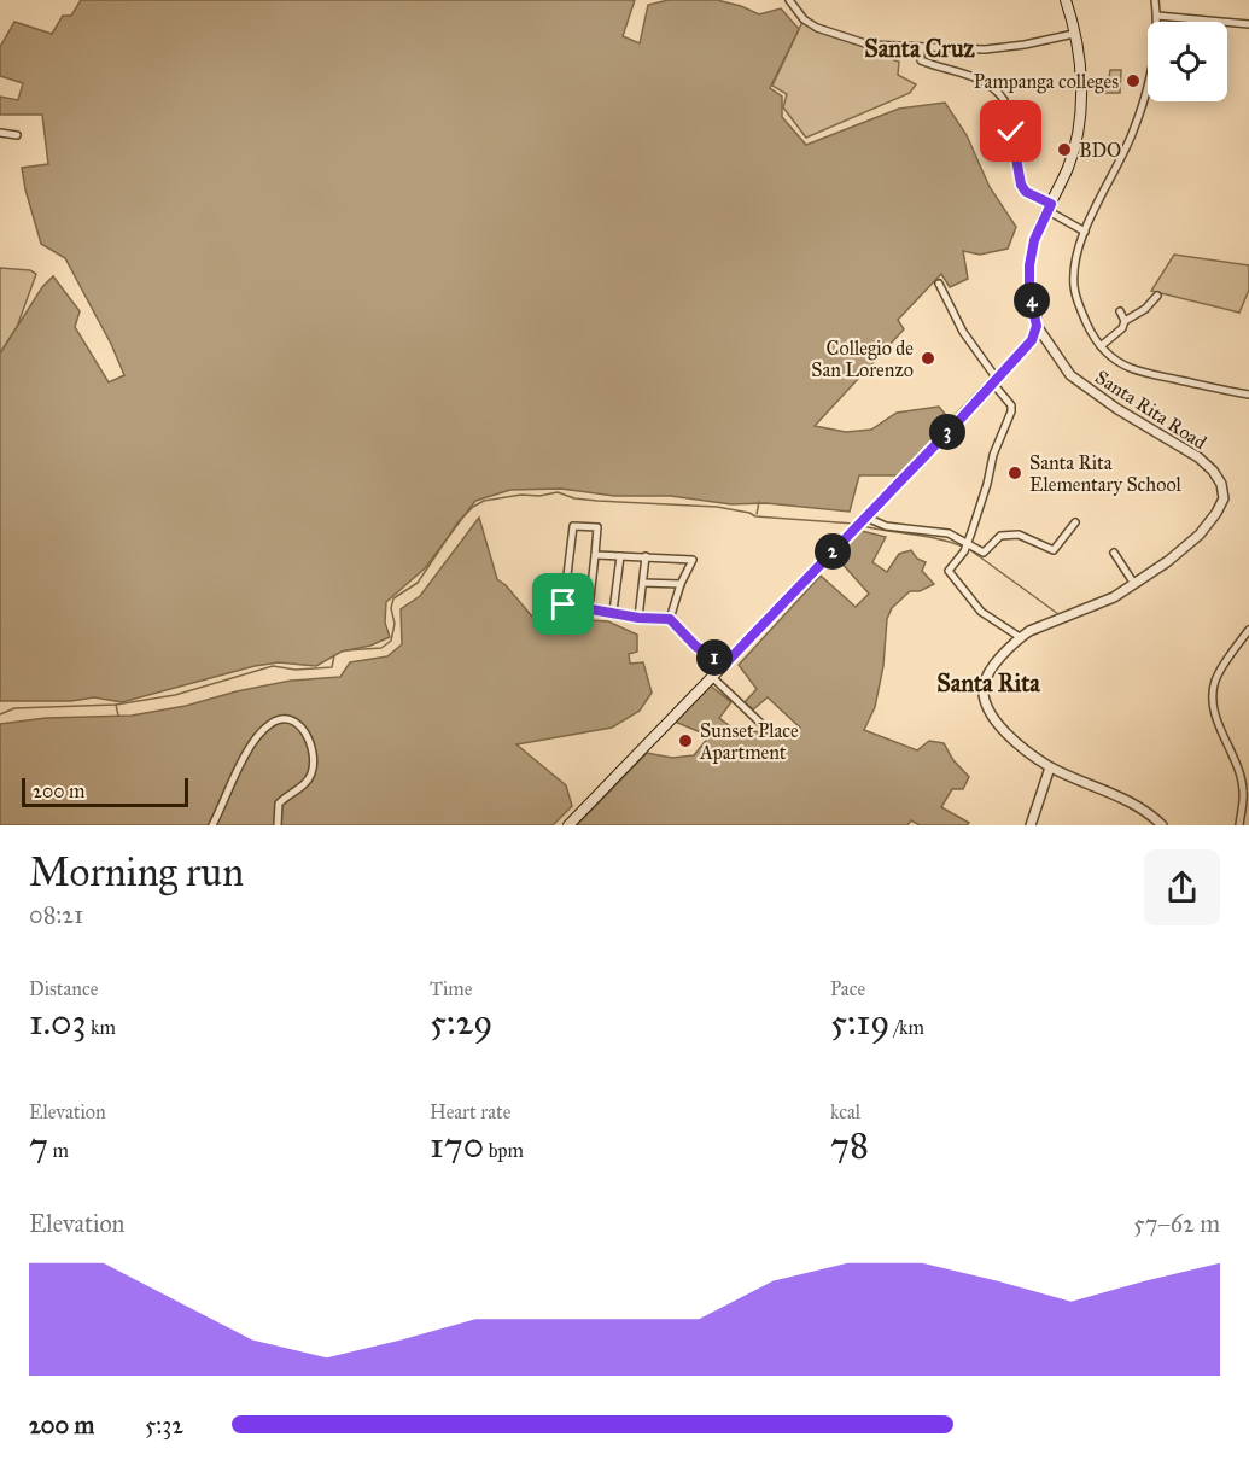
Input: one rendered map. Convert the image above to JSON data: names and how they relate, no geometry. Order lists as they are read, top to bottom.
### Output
{
  "streets": {
    "street": ["Santa Rita Road"]
  },
  "districts": ["Santa Cruz", "Santa Rita"],
  "places": [
    "Pampanga colleges",
    "BDO",
    "Collegio de San Lorenzo",
    "Santa Rita Elementary School",
    "Sunset Place Apartment"
  ],
  "scale_bar": "200 m",
  "page": {
    "pins": [
      "4",
      "3",
      "2",
      "1"
    ],
    "scale": "200 m",
    "heading": ["Morning run", "08:21"],
    "stats": [
      ["Distance", "1.03 km"],
      ["Time", "5:29"],
      ["Pace", "5:19 /km"],
      ["Elevation", "7 m"],
      ["Heart rate", "170 bpm"],
      ["kcal", "78"]
    ],
    "chart": ["Elevation", "57–62 m"],
    "list": [
      {
        "name": "200 m",
        "note": "5:32"
      }
    ]
  }
}
